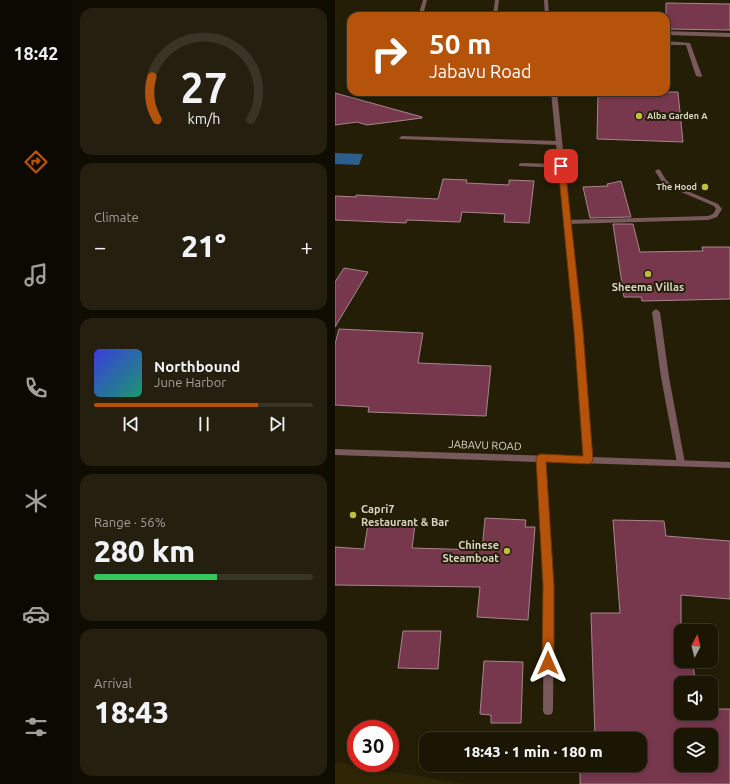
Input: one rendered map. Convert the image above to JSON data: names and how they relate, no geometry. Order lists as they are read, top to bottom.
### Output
{
  "streets": {
    "street": ["JABAVU ROAD"]
  },
  "places": [
    "Alba Garden A",
    "The Hood",
    "Sheema Villas",
    "Capri7 Restaurant & Bar",
    "Chinese Steamboat"
  ],
  "north": "top",
  "page": {
    "tabs": "18:42",
    "turn": ["50 m", "Jabavu Road"],
    "tile": [
      "Climate",
      ["Range · 56%", "280 km"],
      ["Arrival", "18:43"]
    ],
    "heat": ["−", "21°", "+"],
    "song": ["Northbound", "June Harbor"],
    "limit": "30",
    "trip": "18:43 · 1 min · 180 m",
    "gauge": ["27", "km/h"]
  }
}
